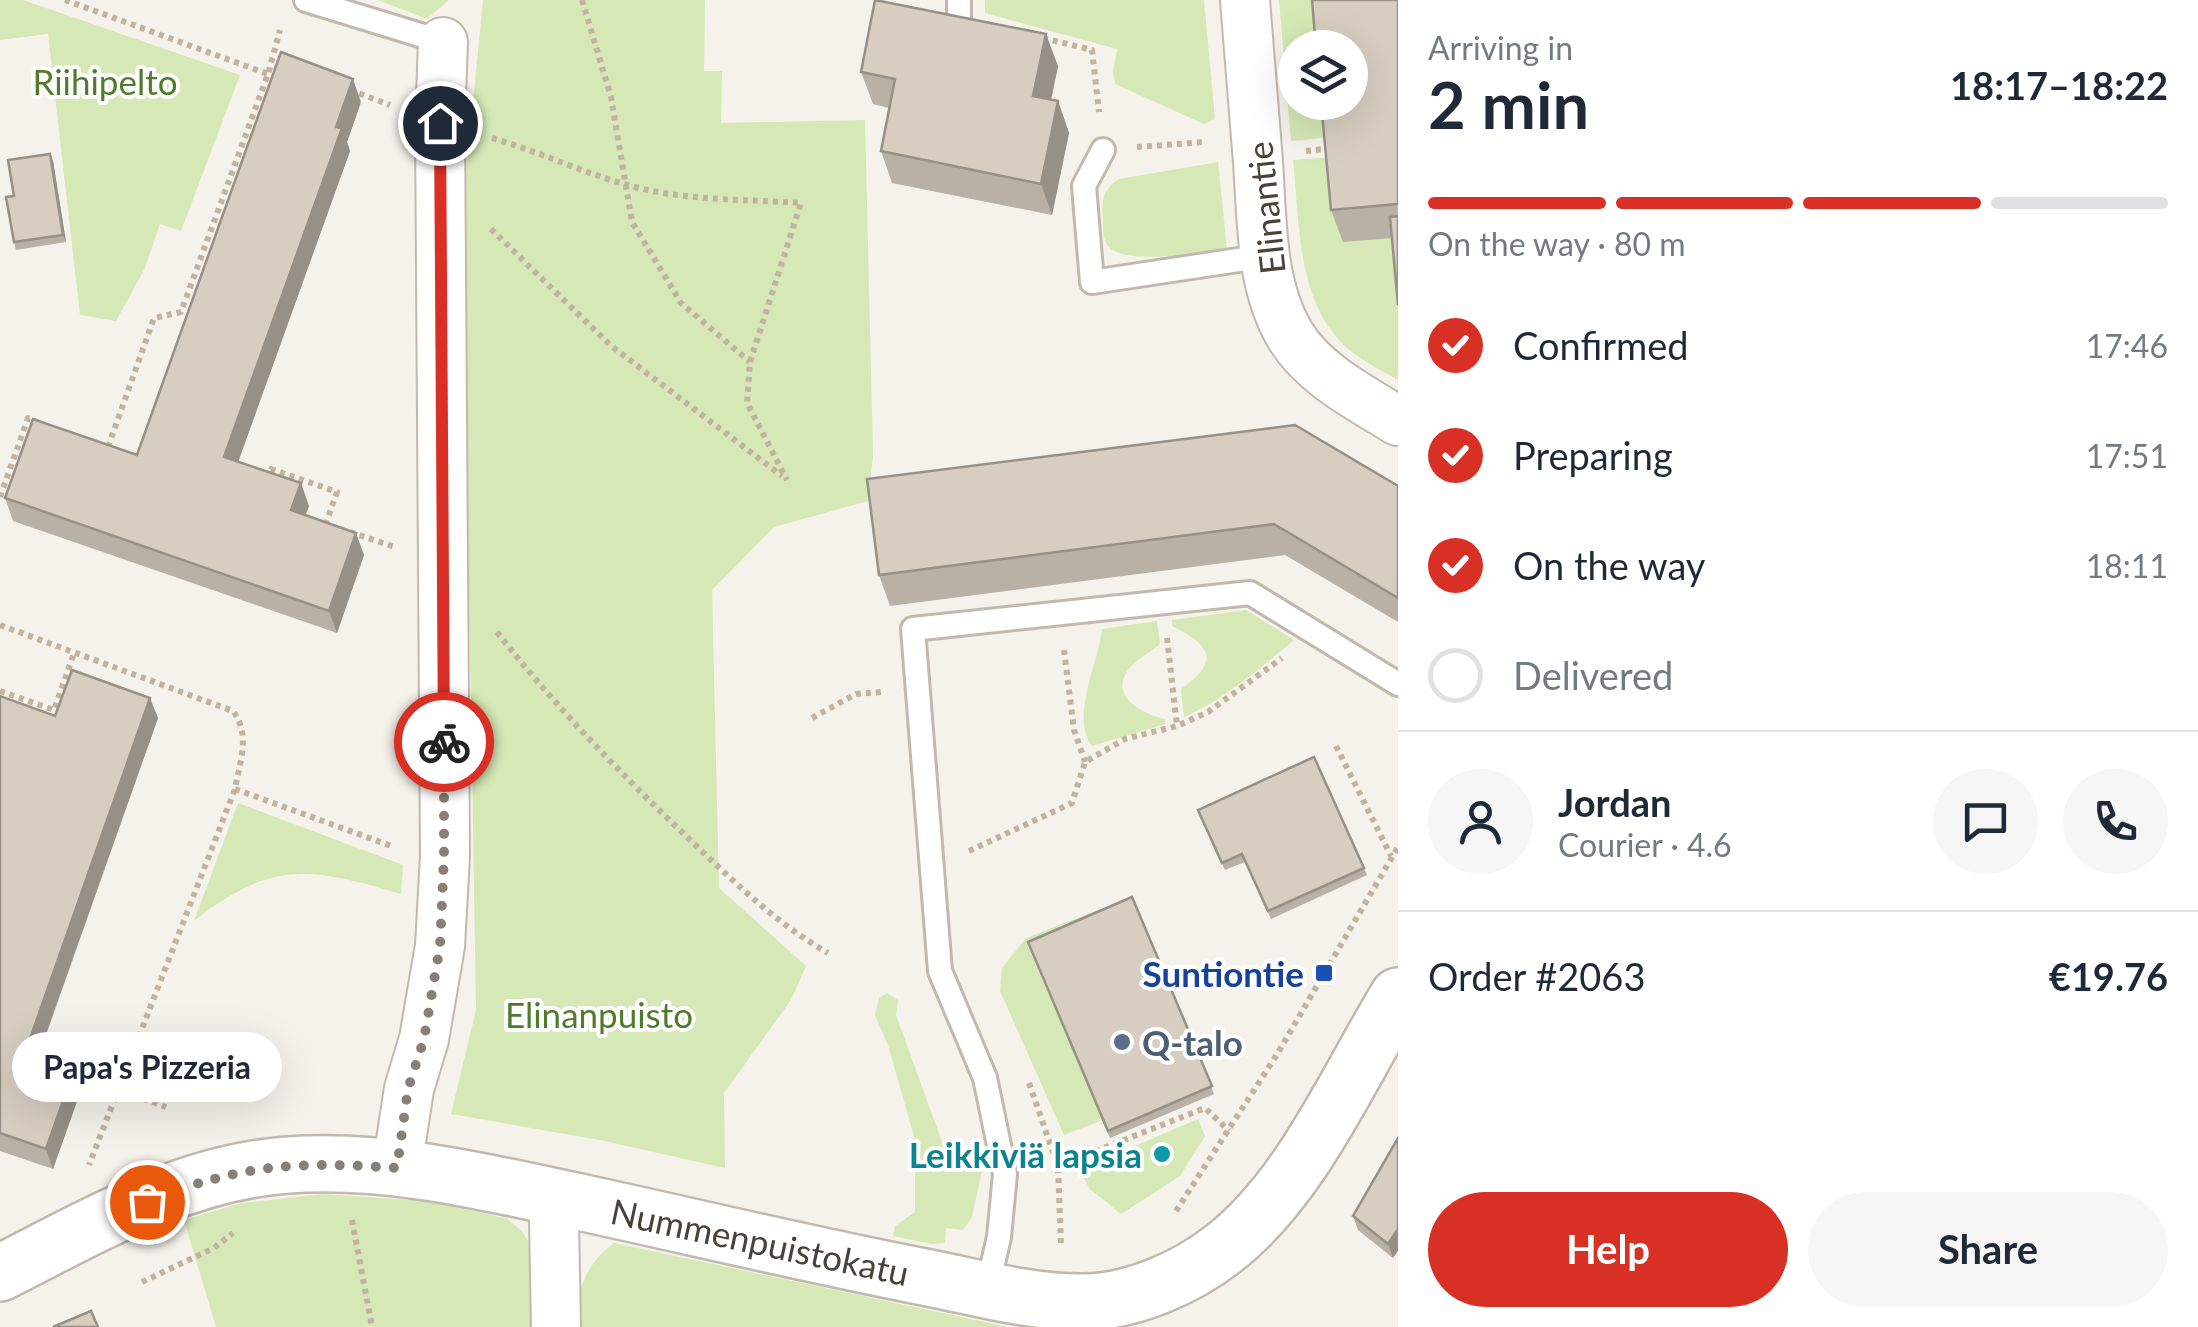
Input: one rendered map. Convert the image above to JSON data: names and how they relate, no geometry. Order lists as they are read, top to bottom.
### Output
{
  "streets": {
    "street": ["Elinantie", "Nummenpuistokatu"]
  },
  "parks": ["Riihipelto", "Elinanpuisto"],
  "places": {
    "transit": ["Suntiontie"],
    "other": ["Q-talo", "Leikkiviä lapsia", "Papa's Pizzeria"]
  },
  "page": {
    "heading": ["2 min", "Arriving in", "18:17–18:22"],
    "panel": [
      "Jordan",
      "Courier · 4.6",
      "Order #2063",
      "€19.76"
    ],
    "bar": "On the way · 80 m",
    "list": [
      ["Confirmed", "17:46"],
      ["Preparing", "17:51"],
      ["On the way", "18:11"],
      "Delivered"
    ],
    "bubble": "Papa's Pizzeria",
    "buttons": ["Help", "Share"]
  }
}
